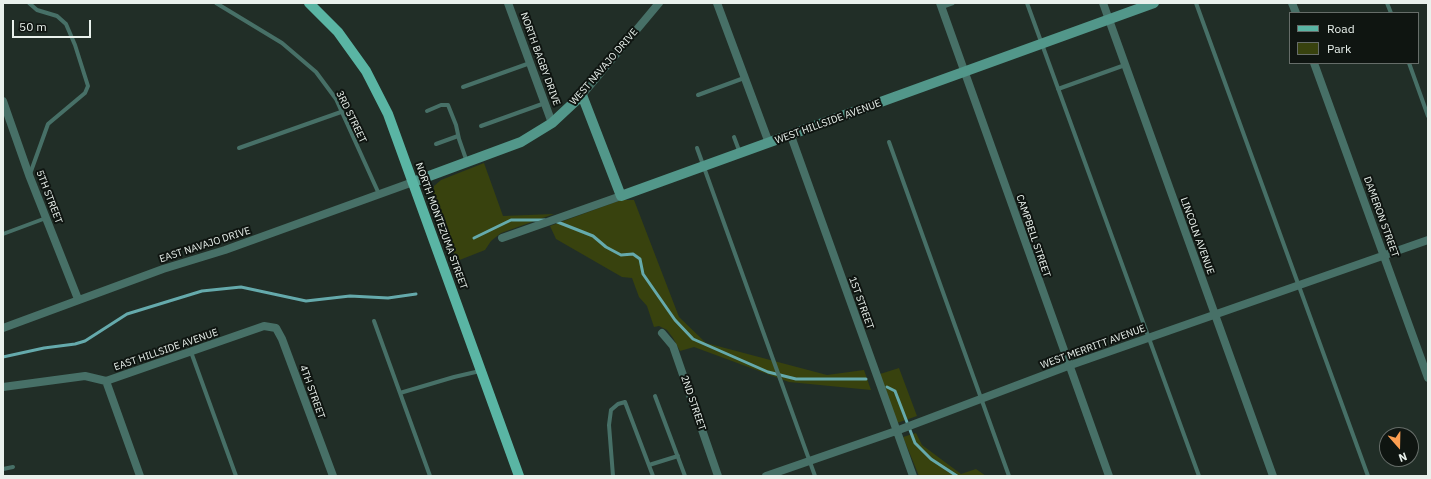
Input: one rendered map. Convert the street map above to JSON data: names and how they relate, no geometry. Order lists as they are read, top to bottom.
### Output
{
  "streets": {
    "main road": ["NORTH MONTEZUMA STREET"],
    "street": [
      "NORTH BAGBY DRIVE",
      "WEST NAVAJO DRIVE",
      "WEST HILLSIDE AVENUE",
      "5TH STREET",
      "DAMERON STREET",
      "CAMPBELL STREET",
      "LINCOLN AVENUE",
      "EAST NAVAJO DRIVE",
      "1ST STREET",
      "WEST MERRITT AVENUE",
      "EAST HILLSIDE AVENUE",
      "4TH STREET",
      "2ND STREET"
    ],
    "lane": ["3RD STREET"]
  },
  "crossings": [
    ["NORTH BAGBY DRIVE", "WEST NAVAJO DRIVE"],
    ["WEST NAVAJO DRIVE", "NORTH MONTEZUMA STREET"],
    ["WEST NAVAJO DRIVE", "EAST NAVAJO DRIVE"],
    ["3RD STREET", "EAST NAVAJO DRIVE"],
    ["WEST HILLSIDE AVENUE", "CAMPBELL STREET"],
    ["WEST HILLSIDE AVENUE", "LINCOLN AVENUE"],
    ["WEST HILLSIDE AVENUE", "1ST STREET"],
    ["5TH STREET", "EAST NAVAJO DRIVE"],
    ["DAMERON STREET", "WEST MERRITT AVENUE"],
    ["NORTH MONTEZUMA STREET", "EAST NAVAJO DRIVE"],
    ["CAMPBELL STREET", "WEST MERRITT AVENUE"],
    ["LINCOLN AVENUE", "WEST MERRITT AVENUE"],
    ["1ST STREET", "WEST MERRITT AVENUE"],
    ["EAST HILLSIDE AVENUE", "4TH STREET"]
  ],
  "legend": ["Road", "Park"],
  "scale_bar": "50 m",
  "north": "bottom"
}
